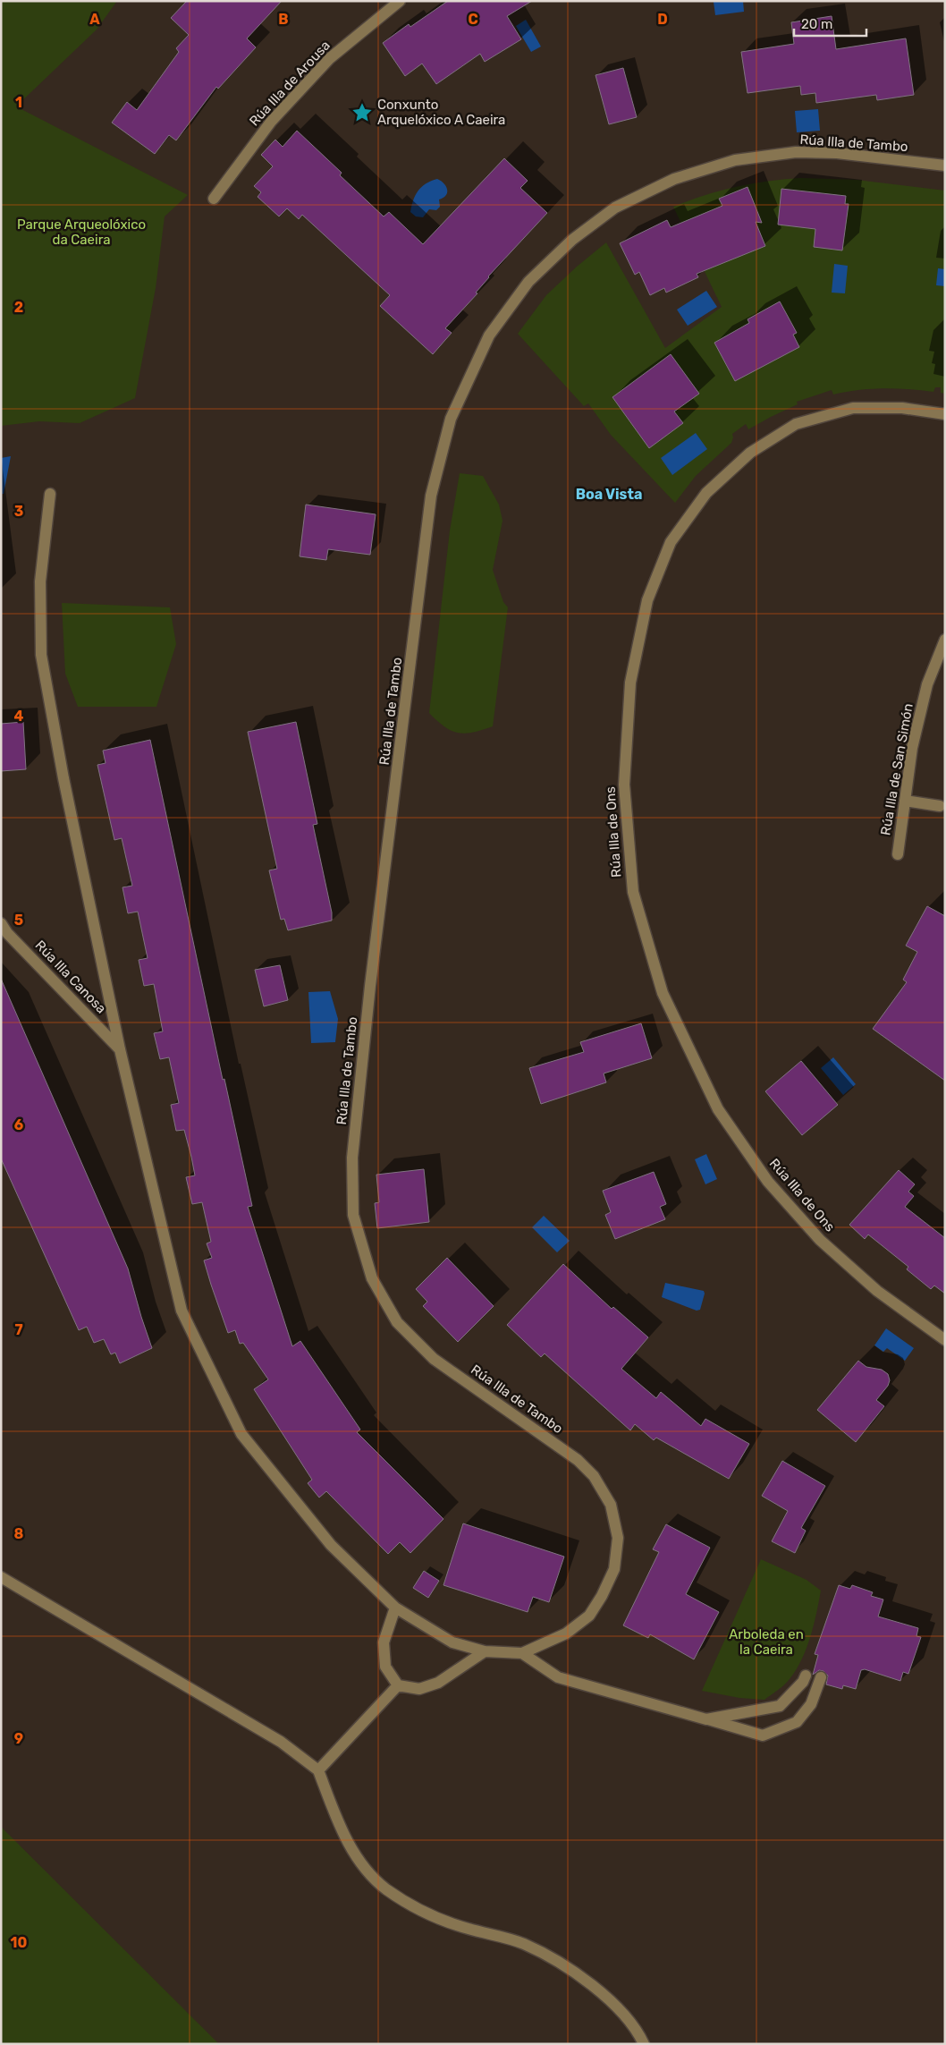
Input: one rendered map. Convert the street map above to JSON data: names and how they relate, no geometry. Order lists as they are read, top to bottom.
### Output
{
  "streets": {
    "street": [
      "Rúa Illa de Arousa",
      "Rúa Illa de Tambo",
      "Rúa Illa de San Simón",
      "Rúa Illa de Ons",
      "Rúa Illa Canosa"
    ]
  },
  "crossings": [
    ["Rúa Illa de Tambo", "Rúa Illa Canosa"]
  ],
  "districts": ["Boa Vista"],
  "parks": ["Parque Arqueolóxico da Caeira", "Arboleda en la Caeira"],
  "places": {
    "place": ["Conxunto Arquelóxico A Caeira"]
  },
  "scale_bar": "20 m",
  "grid": {
    "columns": [
      "A",
      "B",
      "C",
      "D"
    ],
    "rows": [
      "1",
      "2",
      "3",
      "4",
      "5",
      "6",
      "7",
      "8",
      "9",
      "10"
    ]
  }
}
